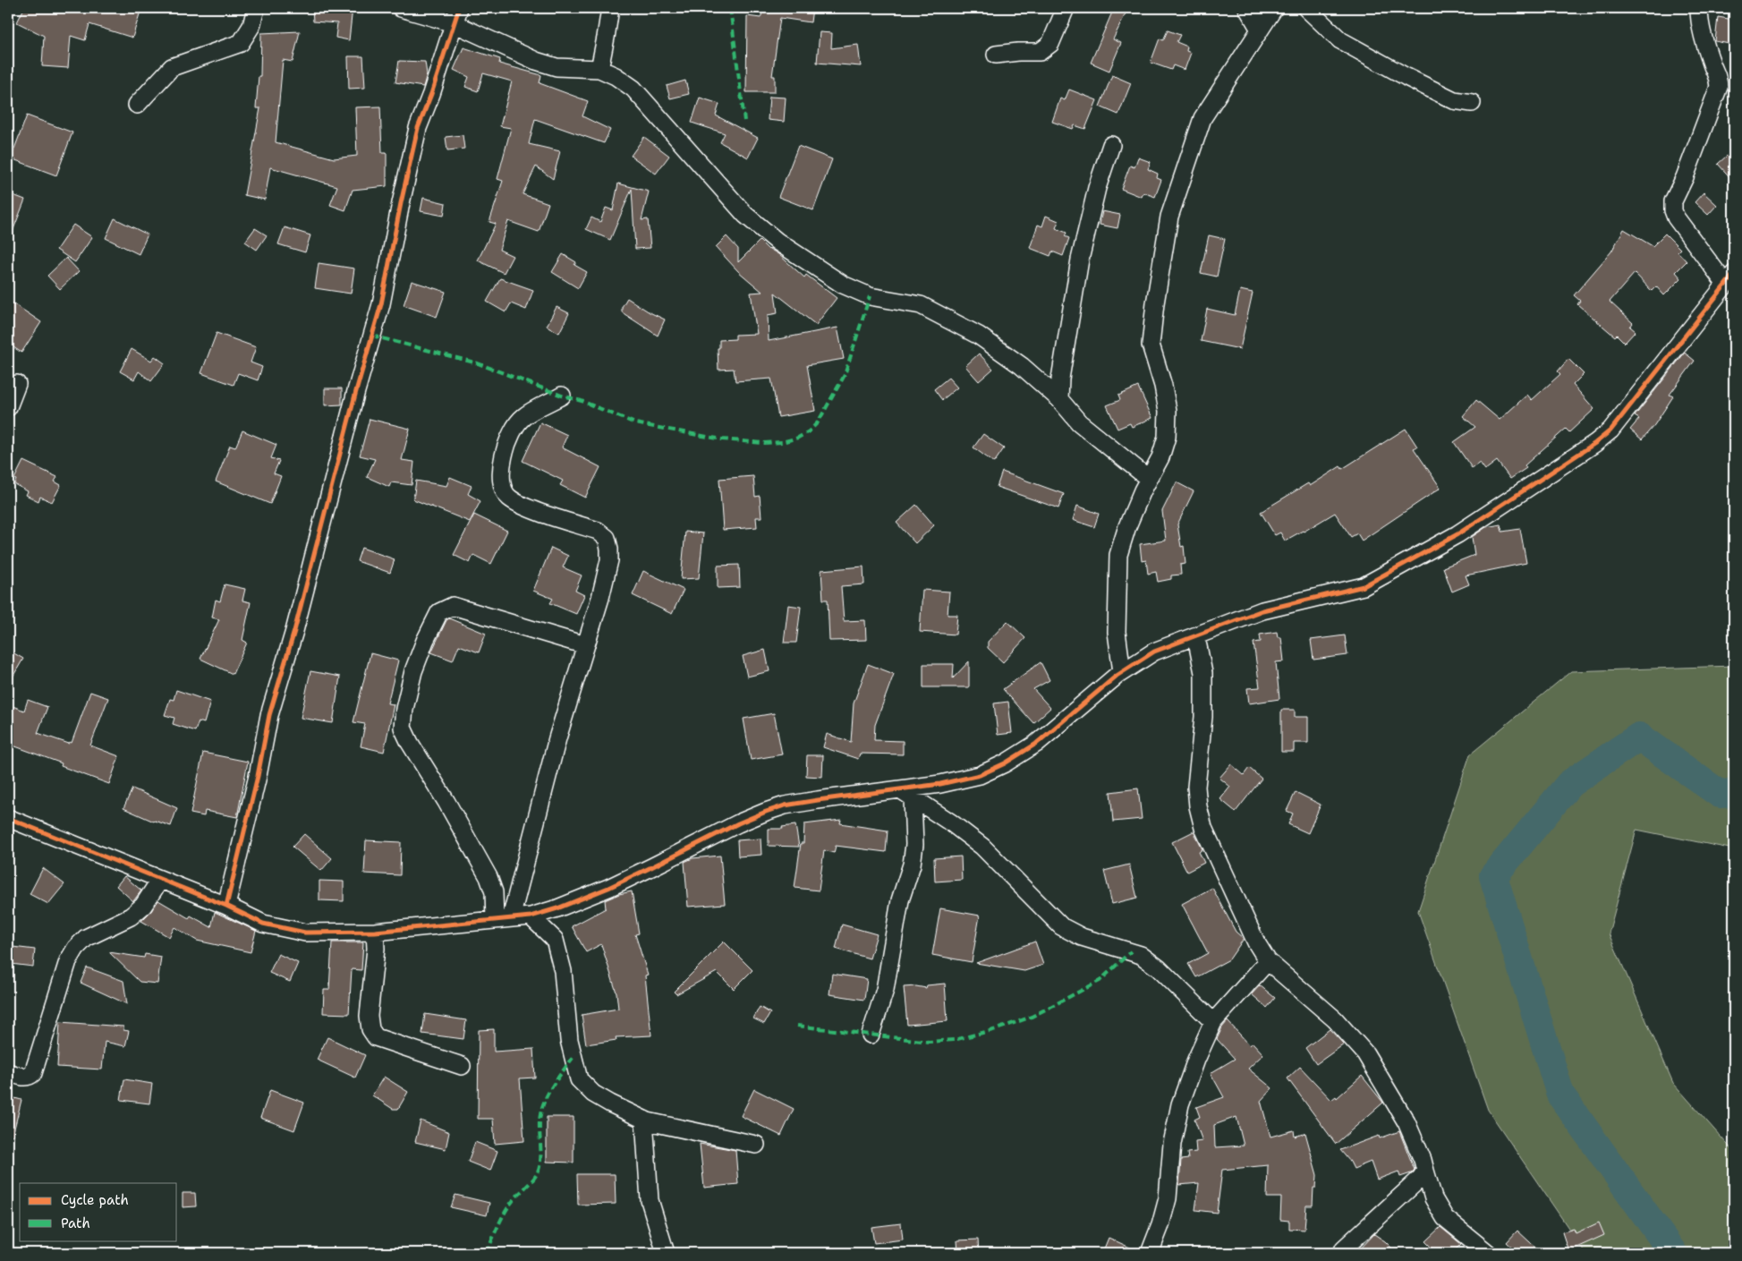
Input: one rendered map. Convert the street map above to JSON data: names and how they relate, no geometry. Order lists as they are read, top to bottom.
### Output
{
  "legend": ["Cycle path", "Path"]
}
